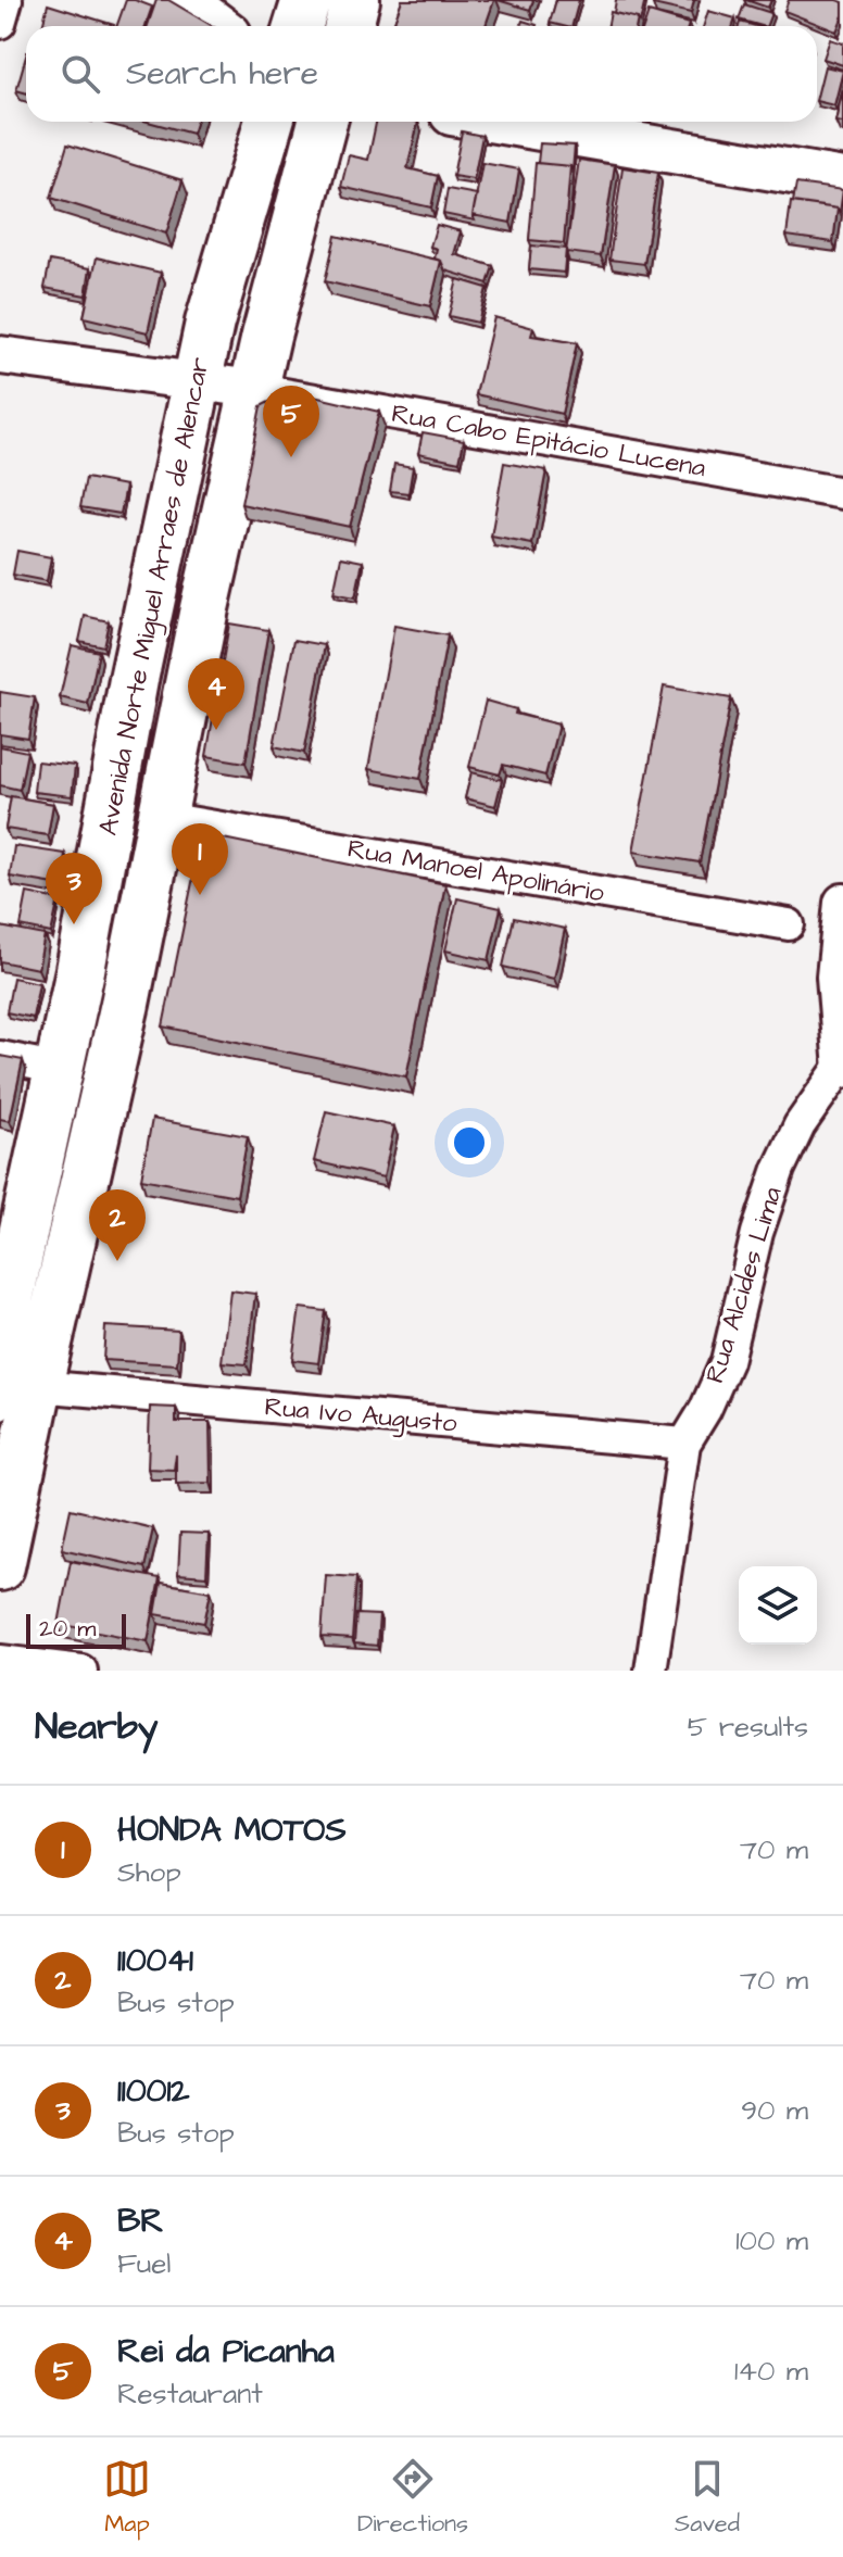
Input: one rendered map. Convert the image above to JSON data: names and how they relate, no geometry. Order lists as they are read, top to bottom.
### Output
{
  "streets": {
    "main road": ["Avenida Norte Miguel Arraes de Alencar"],
    "street": [
      "Rua Cabo Epitácio Lucena",
      "Rua Manoel Apolinário",
      "Rua Alcides Lima",
      "Rua Ivo Augusto"
    ]
  },
  "crossings": [
    ["Rua Cabo Epitácio Lucena", "Avenida Norte Miguel Arraes de Alencar"],
    ["Avenida Norte Miguel Arraes de Alencar", "Rua Manoel Apolinário"],
    ["Avenida Norte Miguel Arraes de Alencar", "Rua Ivo Augusto"],
    ["Rua Alcides Lima", "Rua Ivo Augusto"]
  ],
  "scale_bar": "20 m",
  "page": {
    "search": "Search here",
    "pins": [
      "5",
      "4",
      "1",
      "3",
      "2"
    ],
    "scale": "20 m",
    "heading": ["Nearby", "5 results"],
    "list": [
      {
        "mark": "1",
        "name": "HONDA MOTOS",
        "note": "Shop",
        "value": "70 m"
      },
      {
        "mark": "2",
        "name": "110041",
        "note": "Bus stop",
        "value": "70 m"
      },
      {
        "mark": "3",
        "name": "110012",
        "note": "Bus stop",
        "value": "90 m"
      },
      {
        "mark": "4",
        "name": "BR",
        "note": "Fuel",
        "value": "100 m"
      },
      {
        "mark": "5",
        "name": "Rei da Picanha",
        "note": "Restaurant",
        "value": "140 m"
      }
    ],
    "nav": ["Map", "Directions", "Saved"]
  }
}
